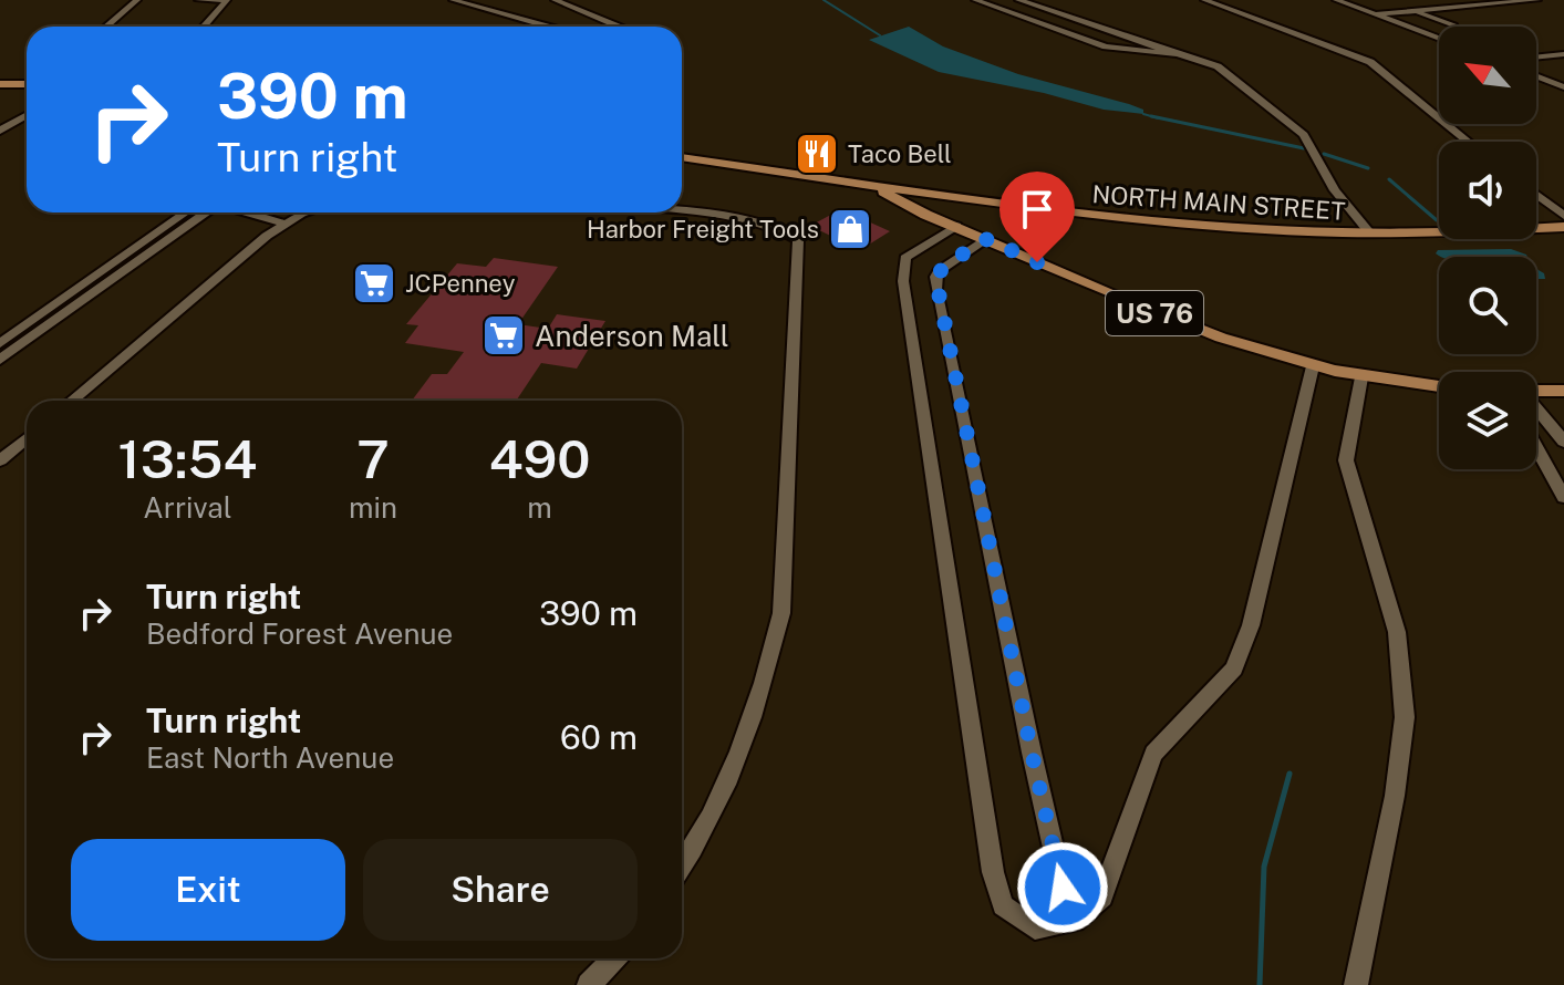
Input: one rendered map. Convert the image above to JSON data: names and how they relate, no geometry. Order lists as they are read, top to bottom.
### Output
{
  "streets": {
    "main road": ["NORTH MAIN STREET", "US 76"]
  },
  "crossings": [
    ["NORTH MAIN STREET", "US 76"]
  ],
  "places": {
    "restaurant": ["Taco Bell"],
    "shop": ["Harbor Freight Tools"],
    "supermarket": ["JCPenney", "Anderson Mall"]
  },
  "north": "top left",
  "page": {
    "turn": ["390 m", "Turn right"],
    "eta": [
      "13:54",
      "Arrival",
      "7",
      "min",
      "490",
      "m"
    ],
    "list": [
      {
        "name": "Turn right",
        "note": "Bedford Forest Avenue",
        "value": "390 m"
      },
      {
        "name": "Turn right",
        "note": "East North Avenue",
        "value": "60 m"
      }
    ],
    "buttons": ["Exit", "Share"]
  }
}
